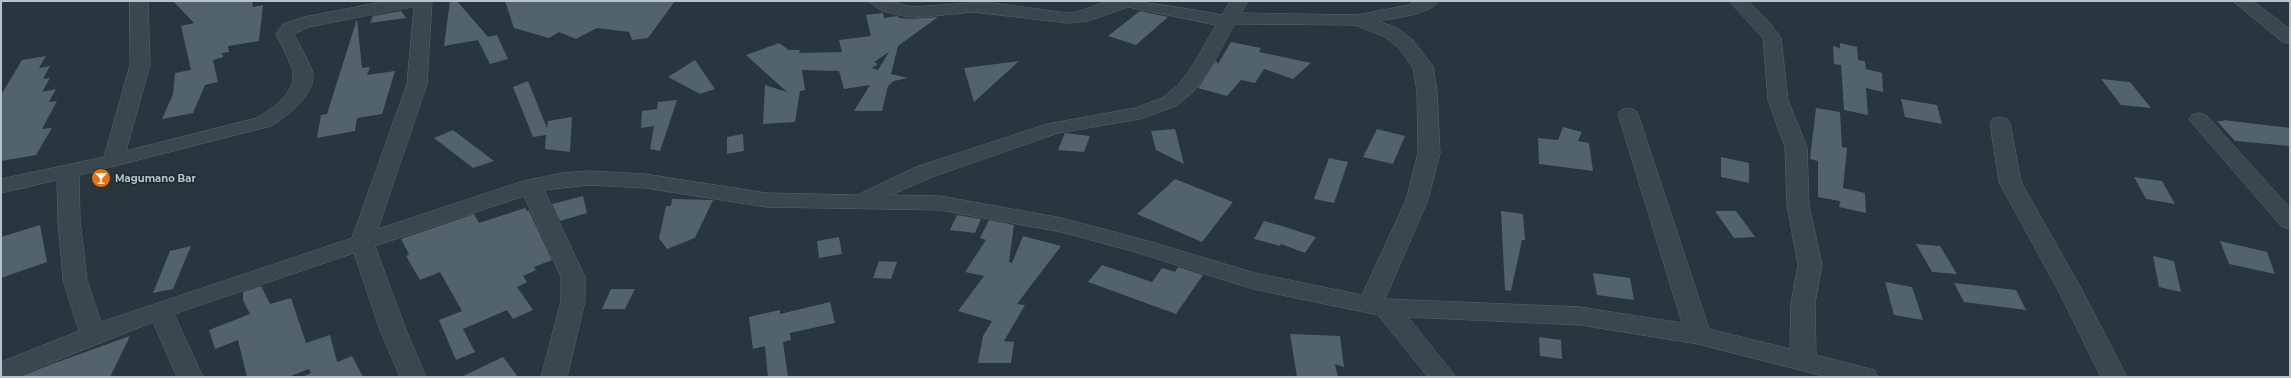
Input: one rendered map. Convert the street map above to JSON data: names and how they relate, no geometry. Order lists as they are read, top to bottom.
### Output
{
  "places": {
    "bar": ["Magumano Bar"]
  }
}
